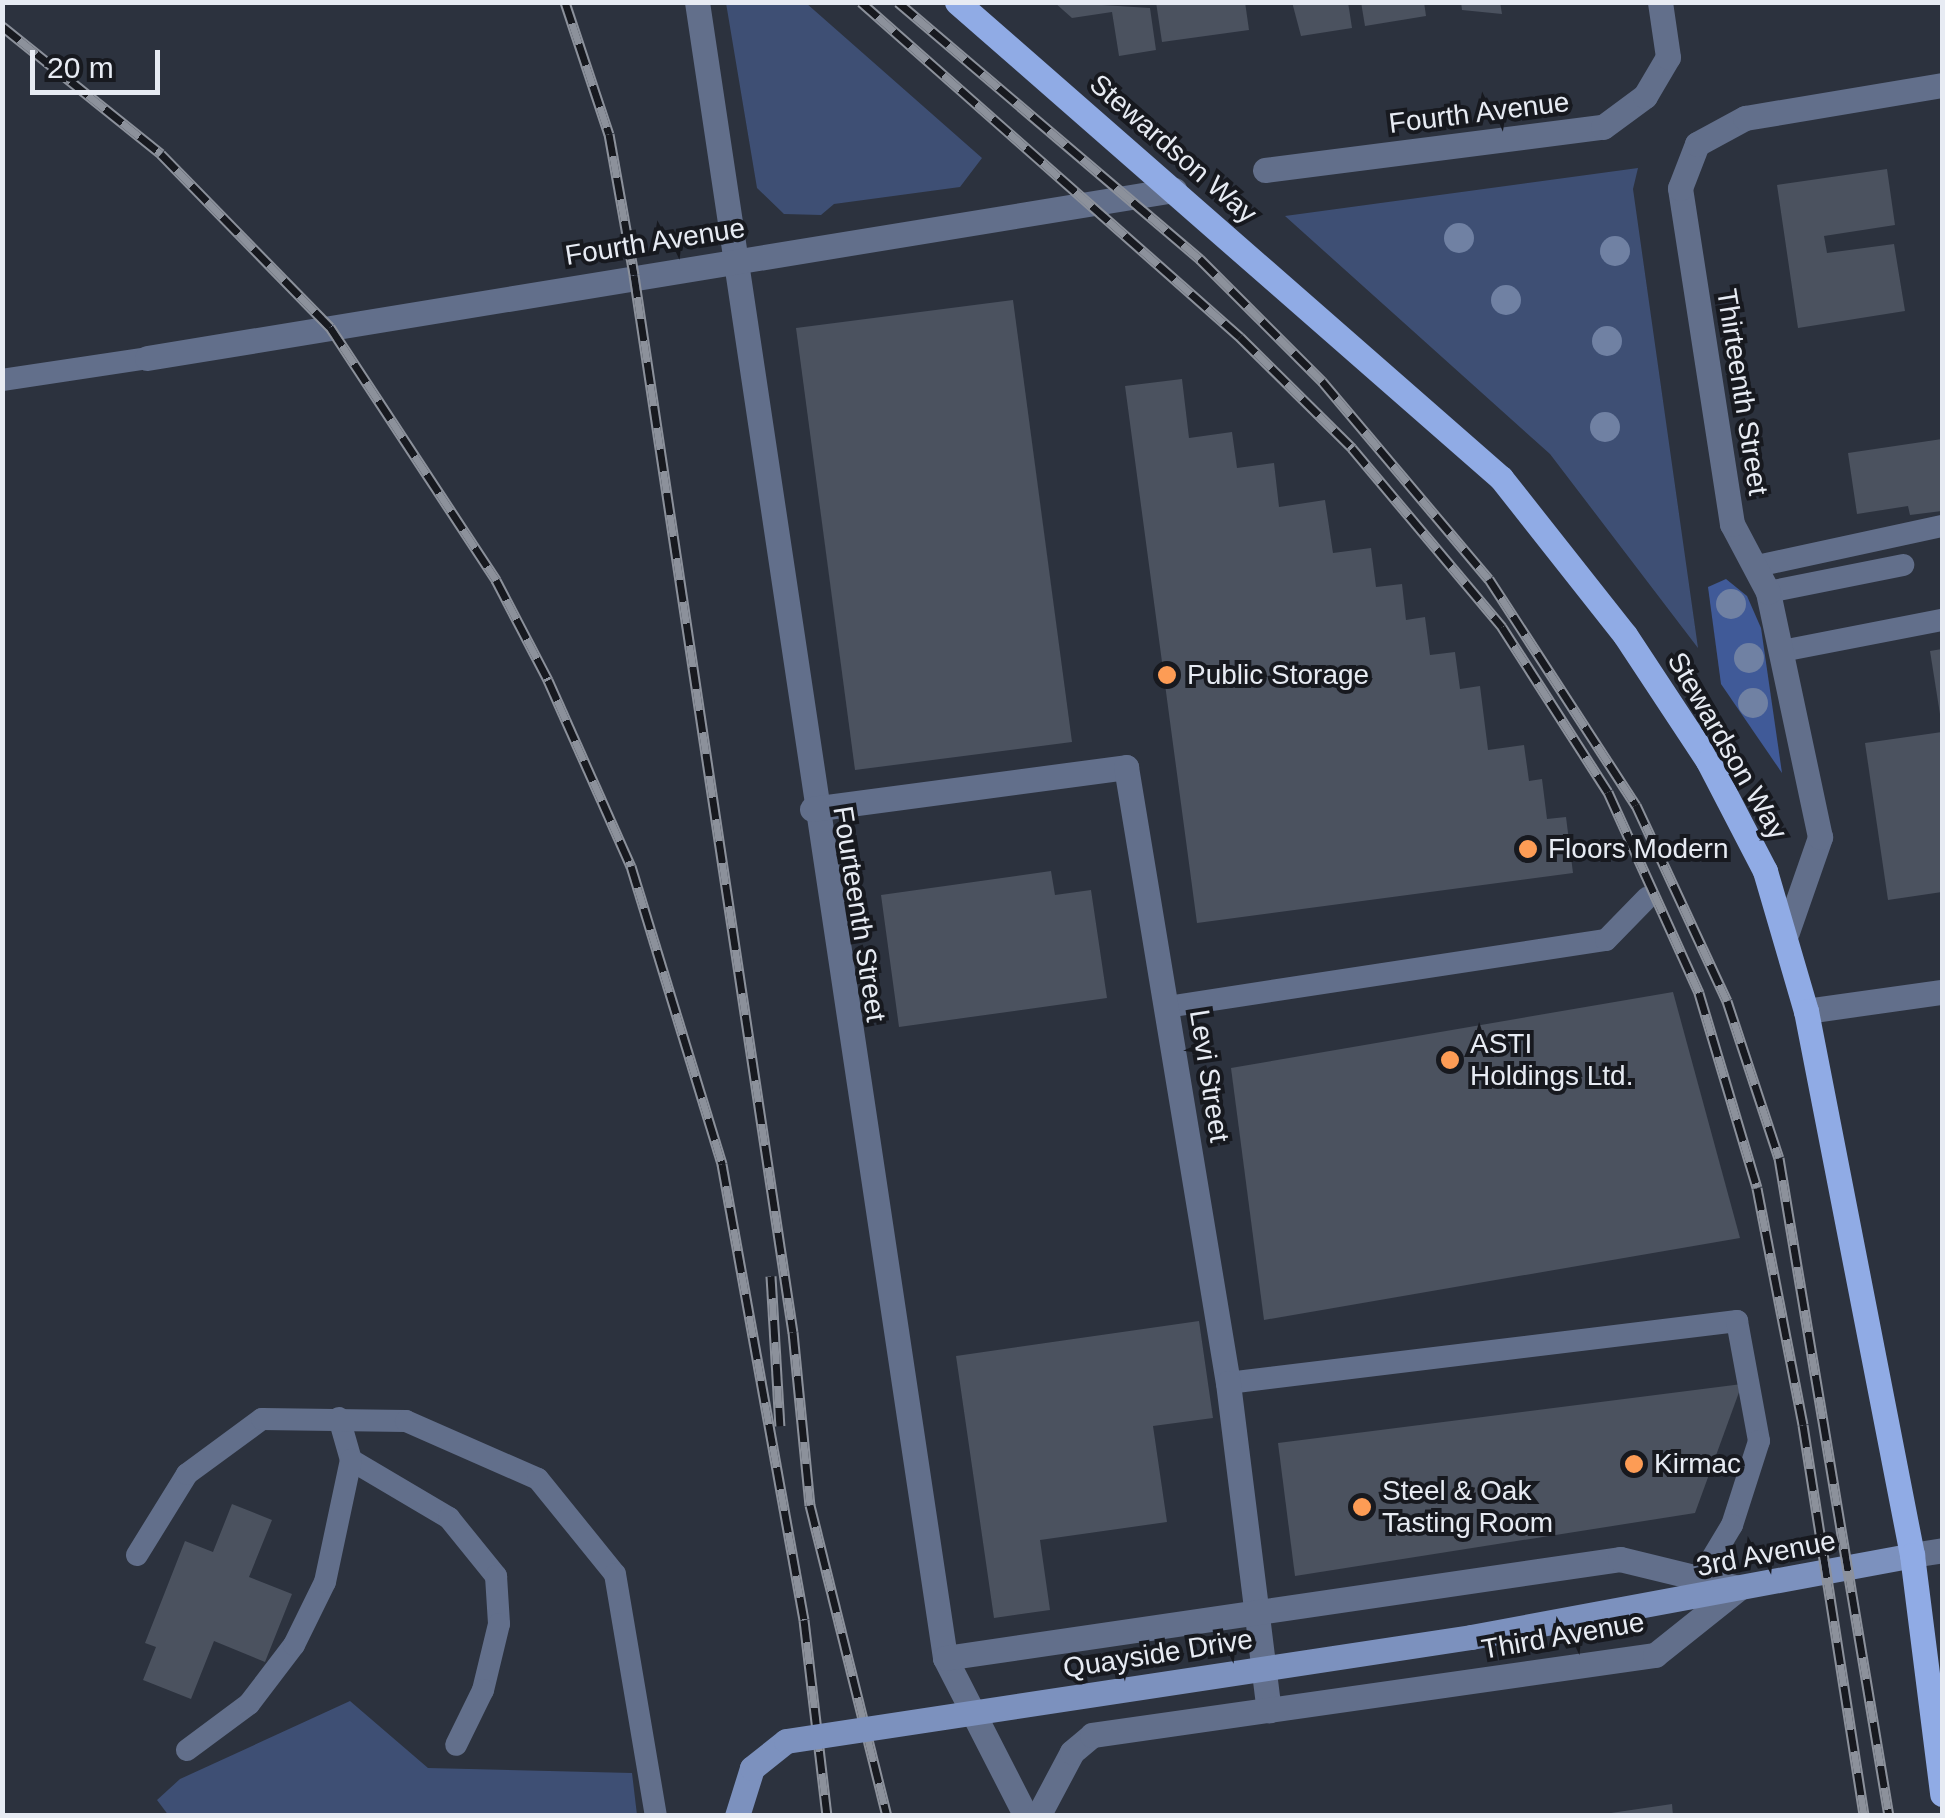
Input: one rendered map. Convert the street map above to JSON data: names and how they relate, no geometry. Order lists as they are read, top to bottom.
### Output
{
  "streets": {
    "main road": ["Stewardson Way"],
    "street": [
      "Fourth Avenue",
      "Thirteenth Street",
      "Fourteenth Street",
      "Levi Street",
      "3rd Avenue",
      "Third Avenue",
      "Quayside Drive"
    ]
  },
  "crossings": [
    ["Fourth Avenue", "Stewardson Way"],
    ["Fourth Avenue", "Fourteenth Street"],
    ["Stewardson Way", "Thirteenth Street"],
    ["Stewardson Way", "3rd Avenue"],
    ["Fourteenth Street", "Levi Street"],
    ["Levi Street", "Third Avenue"],
    ["3rd Avenue", "Third Avenue"],
    ["3rd Avenue", "Quayside Drive"]
  ],
  "places": [
    "Public Storage",
    "Floors Modern",
    "ASTI Holdings Ltd.",
    "Kirmac",
    "Steel & Oak Tasting Room"
  ],
  "scale_bar": "20 m"
}
